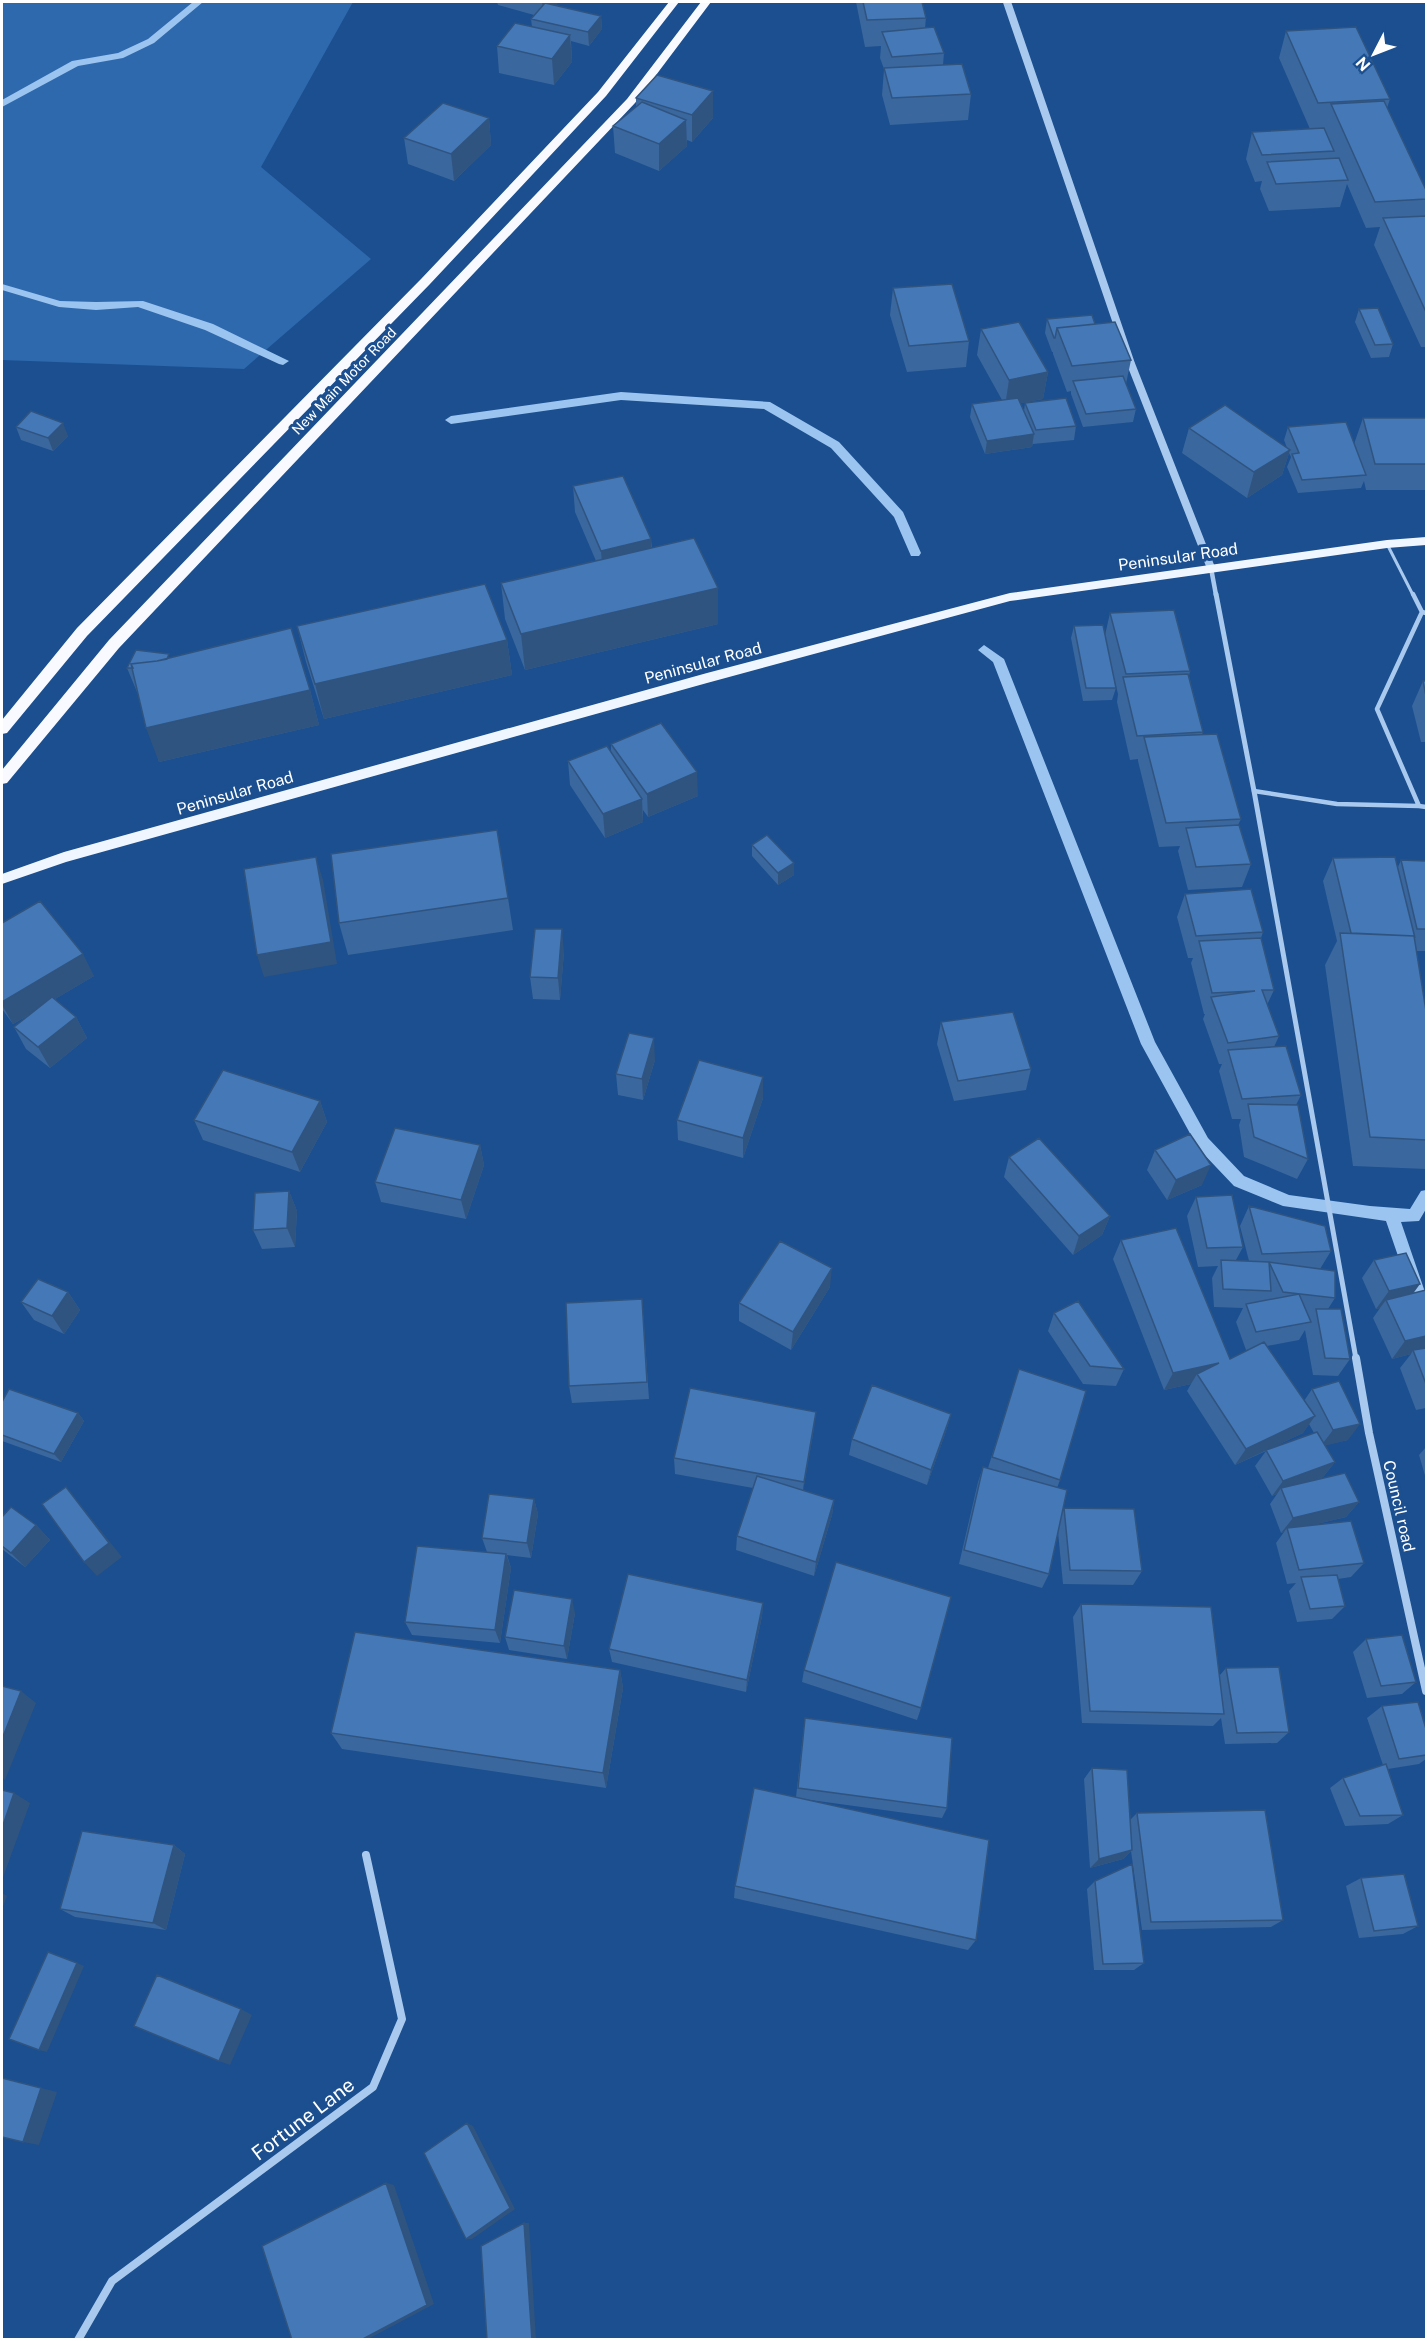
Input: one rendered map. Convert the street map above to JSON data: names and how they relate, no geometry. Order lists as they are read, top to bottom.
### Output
{
  "streets": {
    "highway": ["New Main Motor Road"],
    "main road": ["Peninsular Road"],
    "street": ["Council road", "Fortune Lane"]
  },
  "crossings": [
    ["Peninsular Road", "Council road"]
  ],
  "north": "bottom left"
}
